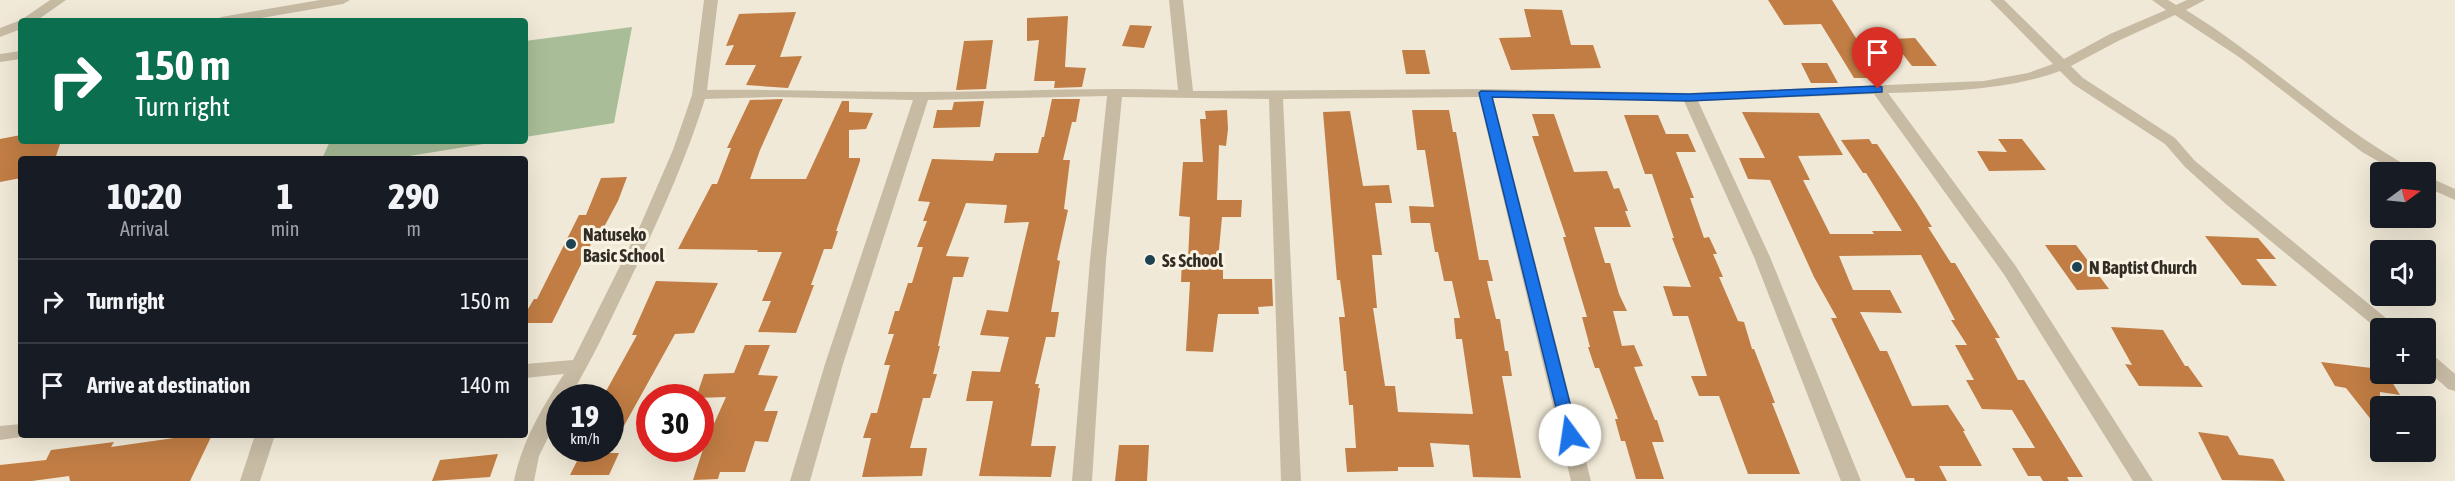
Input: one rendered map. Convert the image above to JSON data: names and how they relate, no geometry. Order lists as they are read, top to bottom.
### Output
{
  "places": ["Natuseko Basic School", "Ss School", "N Baptist Church"],
  "north": "right",
  "page": {
    "turn": ["150 m", "Turn right"],
    "eta": [
      "10:20",
      "Arrival",
      "1",
      "min",
      "290",
      "m"
    ],
    "map_buttons": ["+", "−"],
    "list": [
      {
        "name": "Turn right",
        "value": "150 m"
      },
      {
        "name": "Arrive at destination",
        "value": "140 m"
      }
    ],
    "speed": "19 km/h",
    "limit": "30"
  }
}
